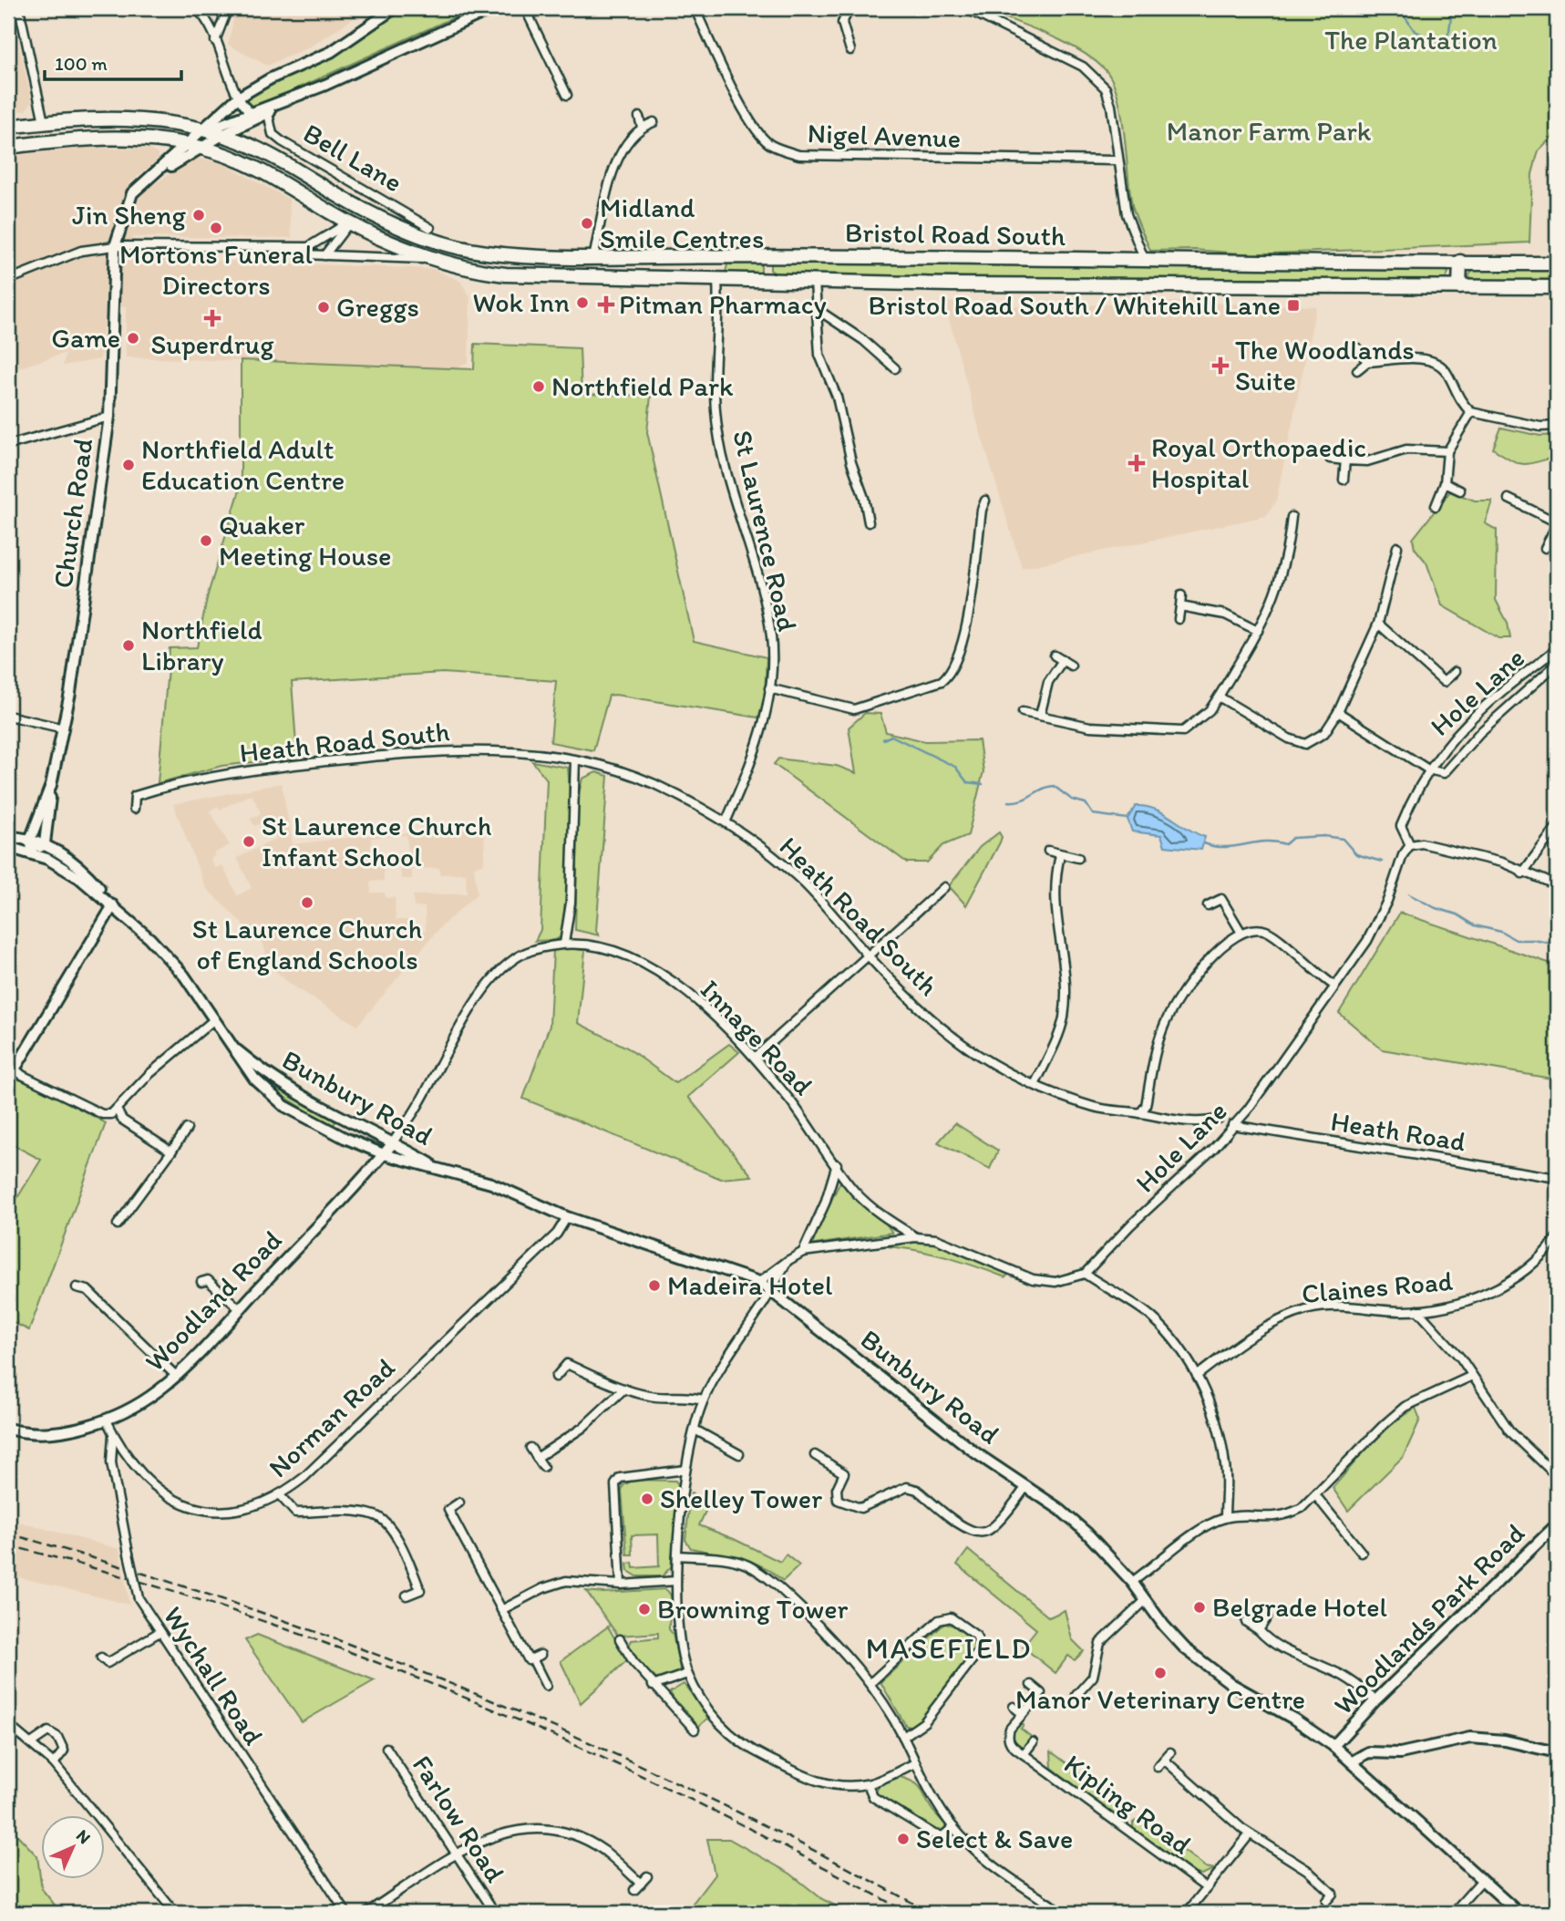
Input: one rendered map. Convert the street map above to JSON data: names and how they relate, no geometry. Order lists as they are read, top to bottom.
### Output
{
  "streets": {
    "highway": ["Bristol Road South"],
    "main road": [
      "Church Road",
      "Bunbury Road",
      "Woodland Road",
      "Woodlands Park Road"
    ],
    "street": [
      "Nigel Avenue",
      "Bell Lane",
      "St Laurence Road",
      "Hole Lane",
      "Heath Road South",
      "Innage Road",
      "Heath Road",
      "Claines Road",
      "Norman Road",
      "Wychall Road",
      "Kipling Road",
      "Farlow Road"
    ]
  },
  "crossings": [
    ["Bristol Road South", "Church Road"],
    ["Bristol Road South", "St Laurence Road"],
    ["St Laurence Road", "Heath Road South"],
    ["Hole Lane", "Heath Road"],
    ["Innage Road", "Bunbury Road"],
    ["Innage Road", "Woodland Road"],
    ["Bunbury Road", "Woodland Road"],
    ["Bunbury Road", "Norman Road"],
    ["Bunbury Road", "Woodlands Park Road"],
    ["Woodland Road", "Norman Road"],
    ["Norman Road", "Wychall Road"]
  ],
  "districts": ["MASEFIELD"],
  "parks": ["The Plantation", "Manor Farm Park"],
  "places": {
    "other": [
      "Jin Sheng",
      "Midland Smile Centres",
      "Mortons Funeral Directors",
      "Wok Inn",
      "Greggs",
      "Game",
      "Northfield Park",
      "Northfield Adult Education Centre",
      "Quaker Meeting House",
      "Northfield Library",
      "St Laurence Church Infant School",
      "St Laurence Church of England Schools",
      "Madeira Hotel",
      "Shelley Tower",
      "Belgrade Hotel",
      "Browning Tower",
      "Manor Veterinary Centre",
      "Select & Save"
    ],
    "health": [
      "Pitman Pharmacy",
      "Superdrug",
      "The Woodlands Suite",
      "Royal Orthopaedic Hospital"
    ],
    "transit": ["Bristol Road South / Whitehill Lane"]
  },
  "scale_bar": "100 m",
  "north": "top right"
}
